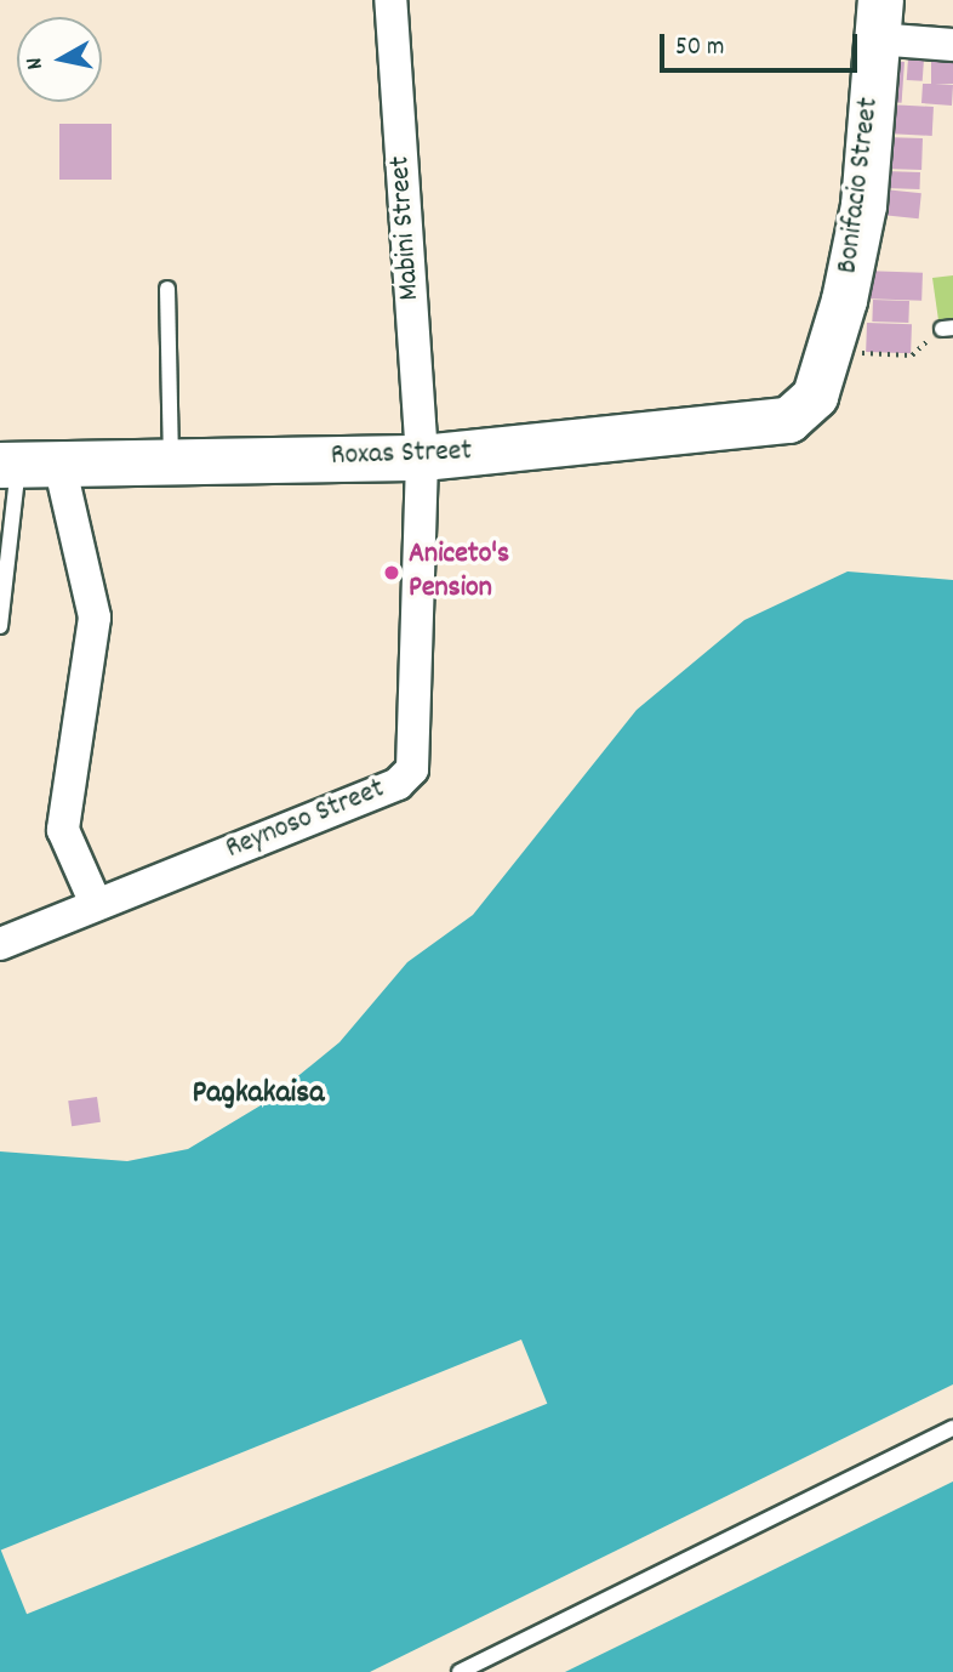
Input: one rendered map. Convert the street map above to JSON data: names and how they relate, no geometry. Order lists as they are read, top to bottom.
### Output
{
  "streets": {
    "street": [
      "Bonifacio Street",
      "Mabini Street",
      "Roxas Street",
      "Reynoso Street"
    ]
  },
  "crossings": [
    ["Bonifacio Street", "Roxas Street"],
    ["Mabini Street", "Roxas Street"],
    ["Mabini Street", "Reynoso Street"],
    ["Roxas Street", "Reynoso Street"]
  ],
  "districts": ["Pagkakaisa"],
  "places": ["Aniceto's Pension"],
  "scale_bar": "50 m",
  "north": "left"
}
